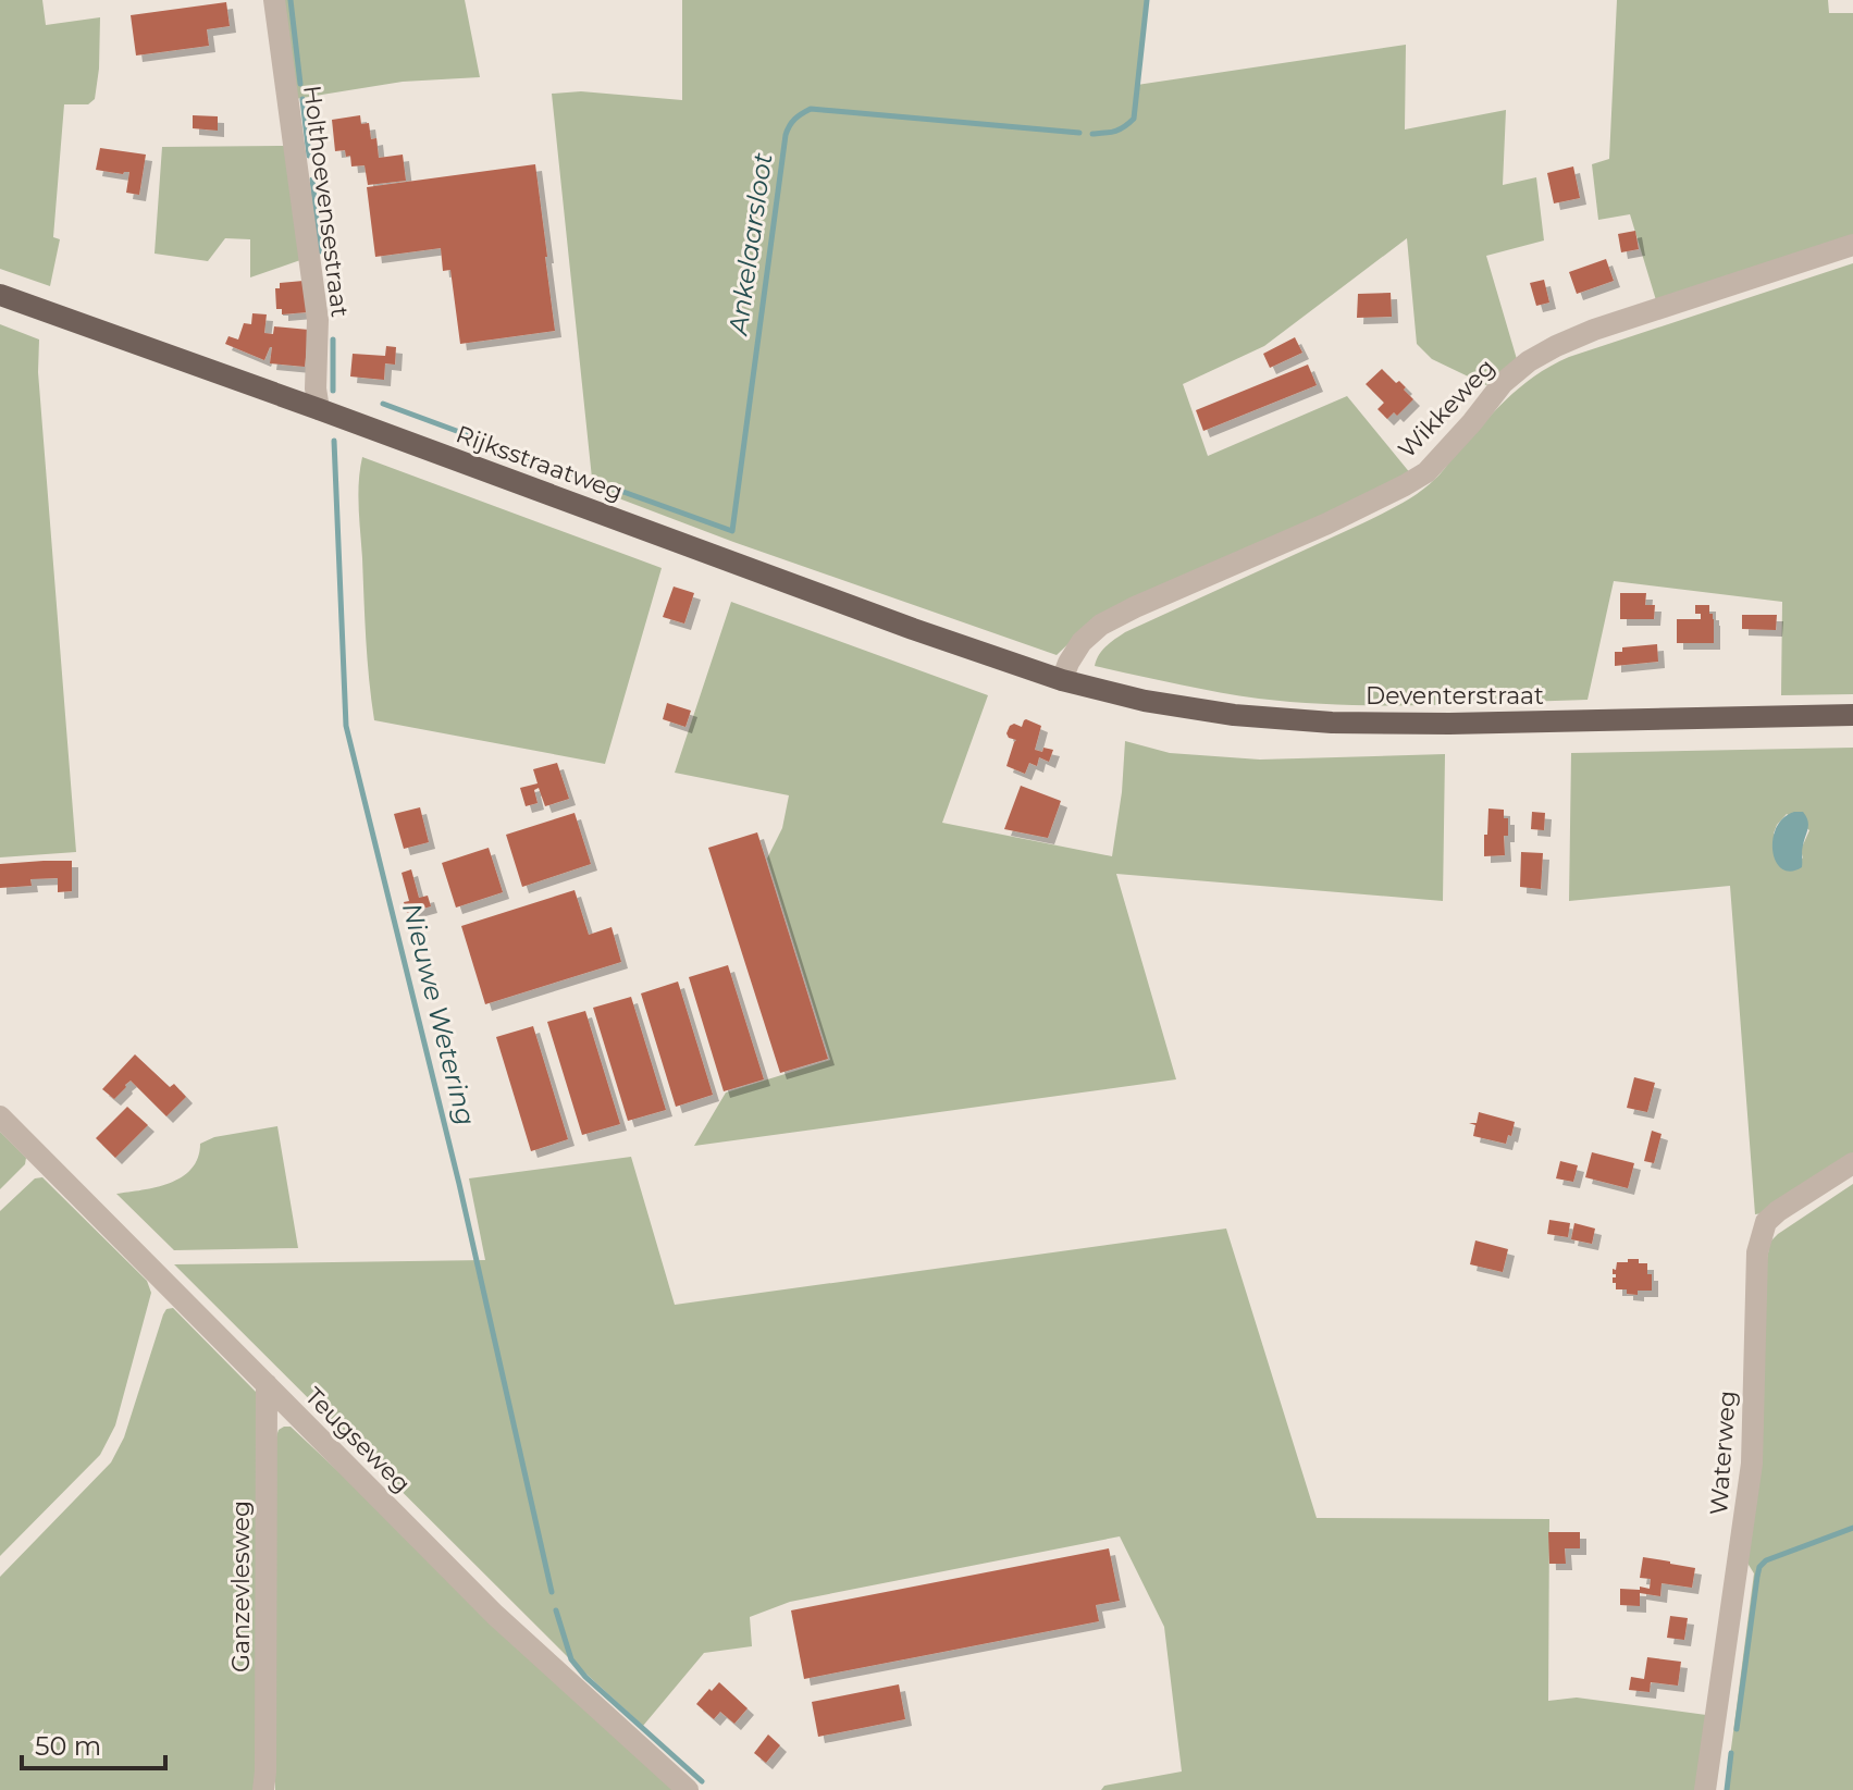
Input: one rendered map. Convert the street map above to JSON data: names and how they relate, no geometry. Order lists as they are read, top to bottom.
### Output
{
  "streets": {
    "main road": ["Rijksstraatweg", "Deventerstraat"],
    "street": [
      "Holthoevensestraat",
      "Wikkeweg",
      "Teugseweg",
      "Waterweg",
      "Ganzevlesweg"
    ]
  },
  "crossings": [
    ["Holthoevensestraat", "Rijksstraatweg"],
    ["Wikkeweg", "Rijksstraatweg"],
    ["Wikkeweg", "Deventerstraat"],
    ["Rijksstraatweg", "Deventerstraat"],
    ["Teugseweg", "Ganzevlesweg"]
  ],
  "water": ["Ankelaarsloot", "Nieuwe Wetering"],
  "scale_bar": "50 m"
}
